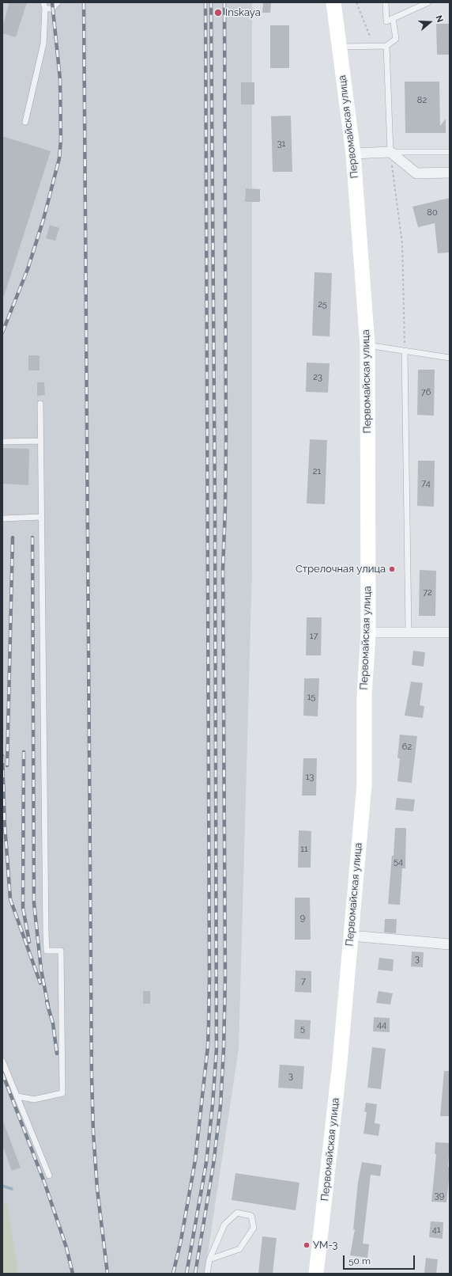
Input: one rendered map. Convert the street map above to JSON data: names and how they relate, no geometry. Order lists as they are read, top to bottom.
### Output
{
  "streets": {
    "main road": ["Первомайская улица"]
  },
  "places": ["Inskaya", "Стрелочная улица", "УМ-3"],
  "house_numbers": [
    "82",
    "31",
    "80",
    "25",
    "23",
    "76",
    "21",
    "74",
    "72",
    "17",
    "15",
    "62",
    "13",
    "11",
    "54",
    "9",
    "3",
    "7",
    "44",
    "5",
    "3",
    "39",
    "41"
  ],
  "scale_bar": "50 m",
  "north": "right"
}
